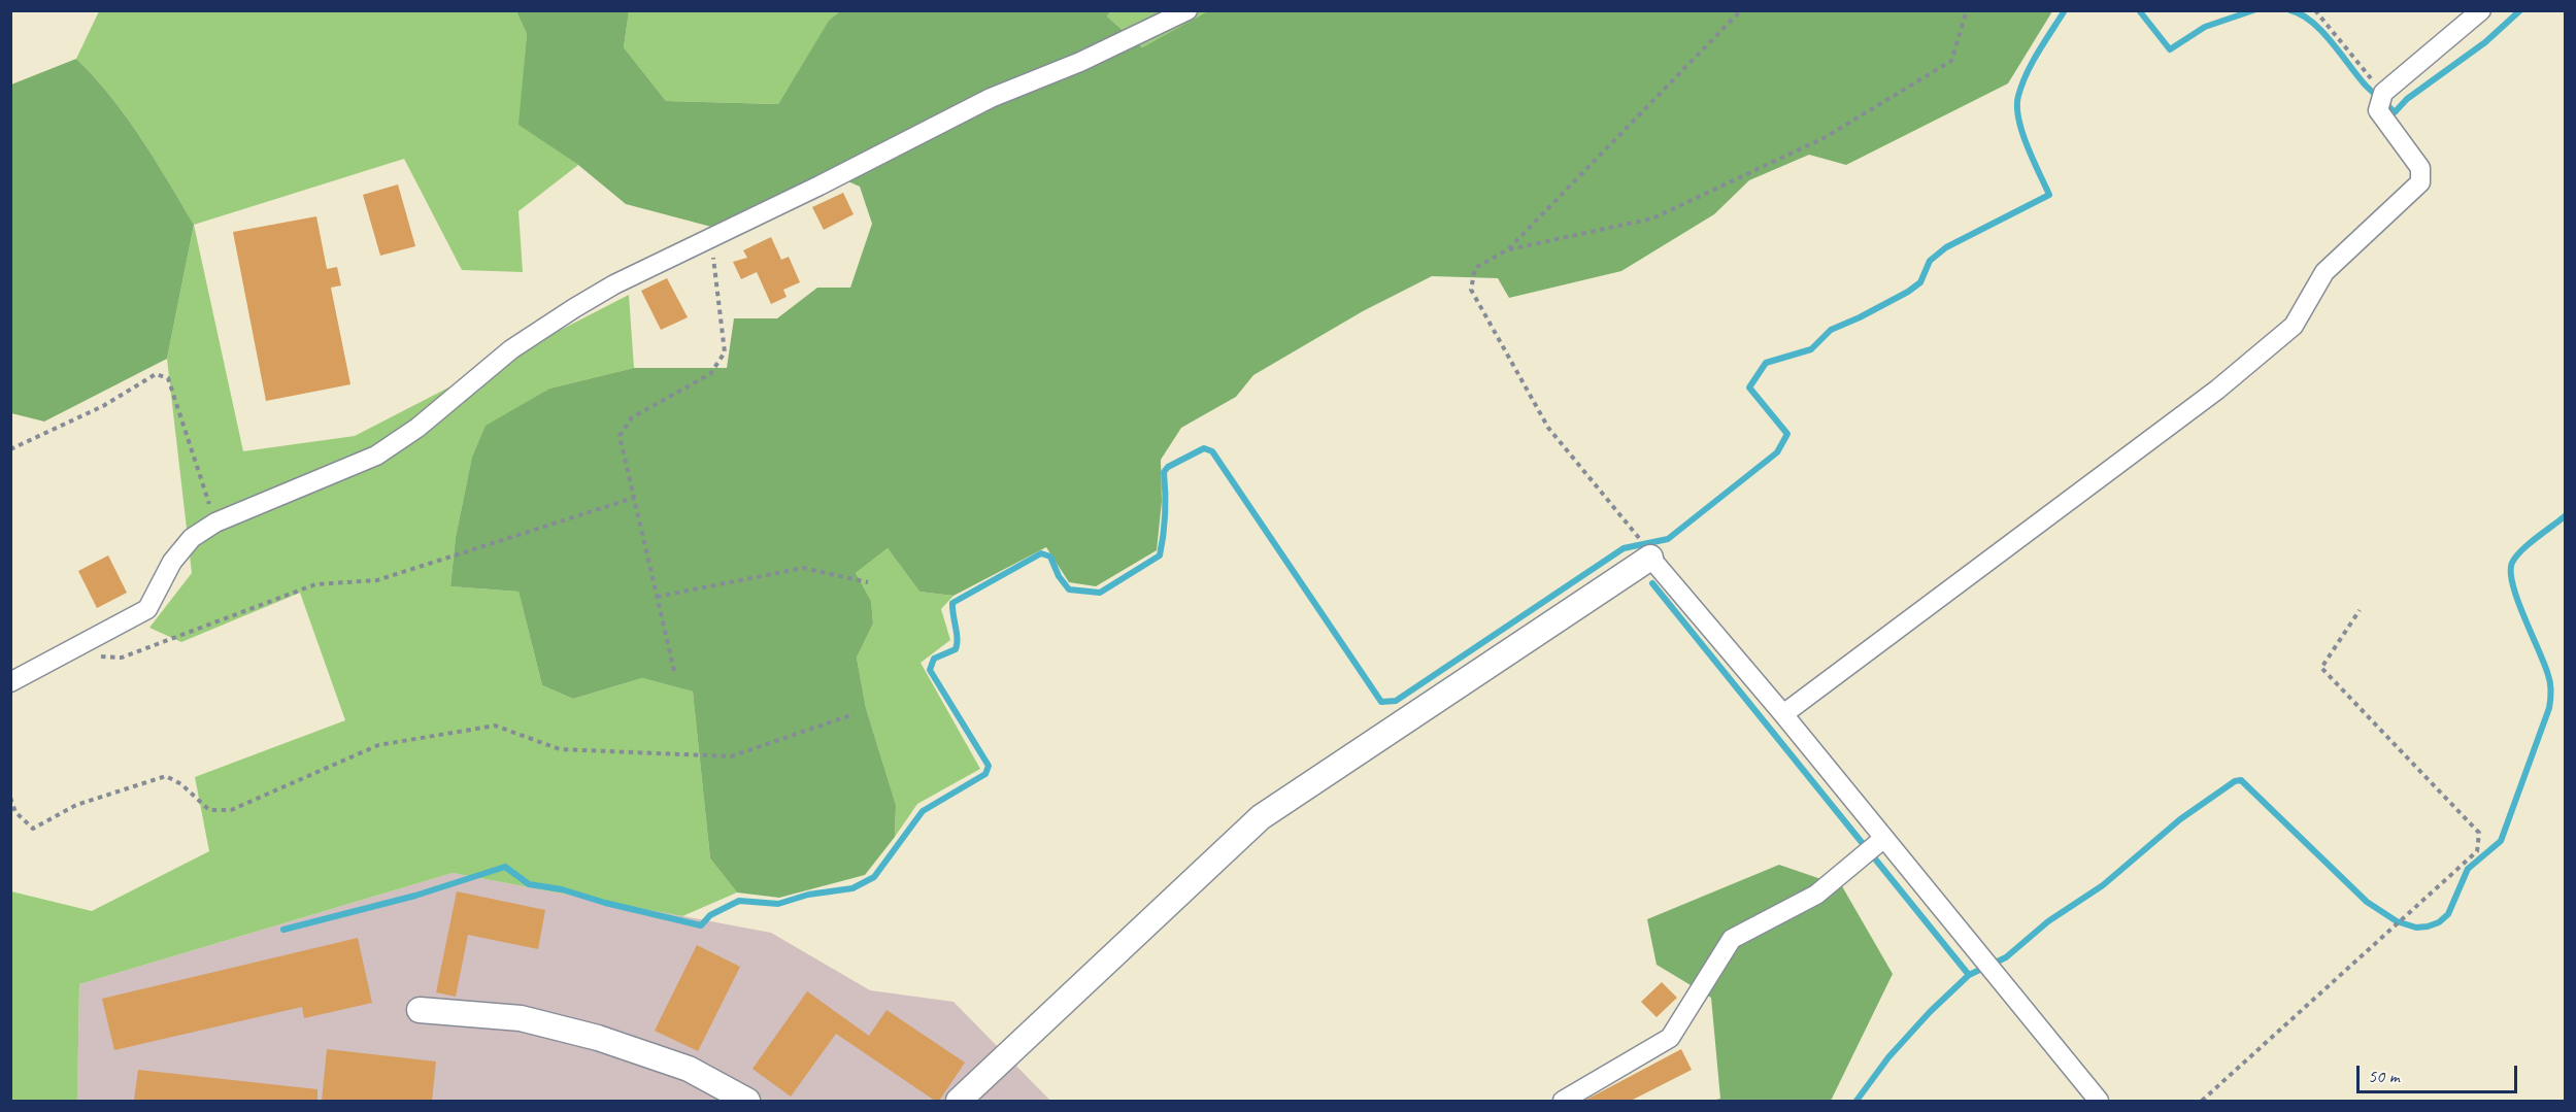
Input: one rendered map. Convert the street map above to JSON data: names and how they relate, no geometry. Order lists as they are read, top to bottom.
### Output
{
  "scale_bar": "50 m"
}
